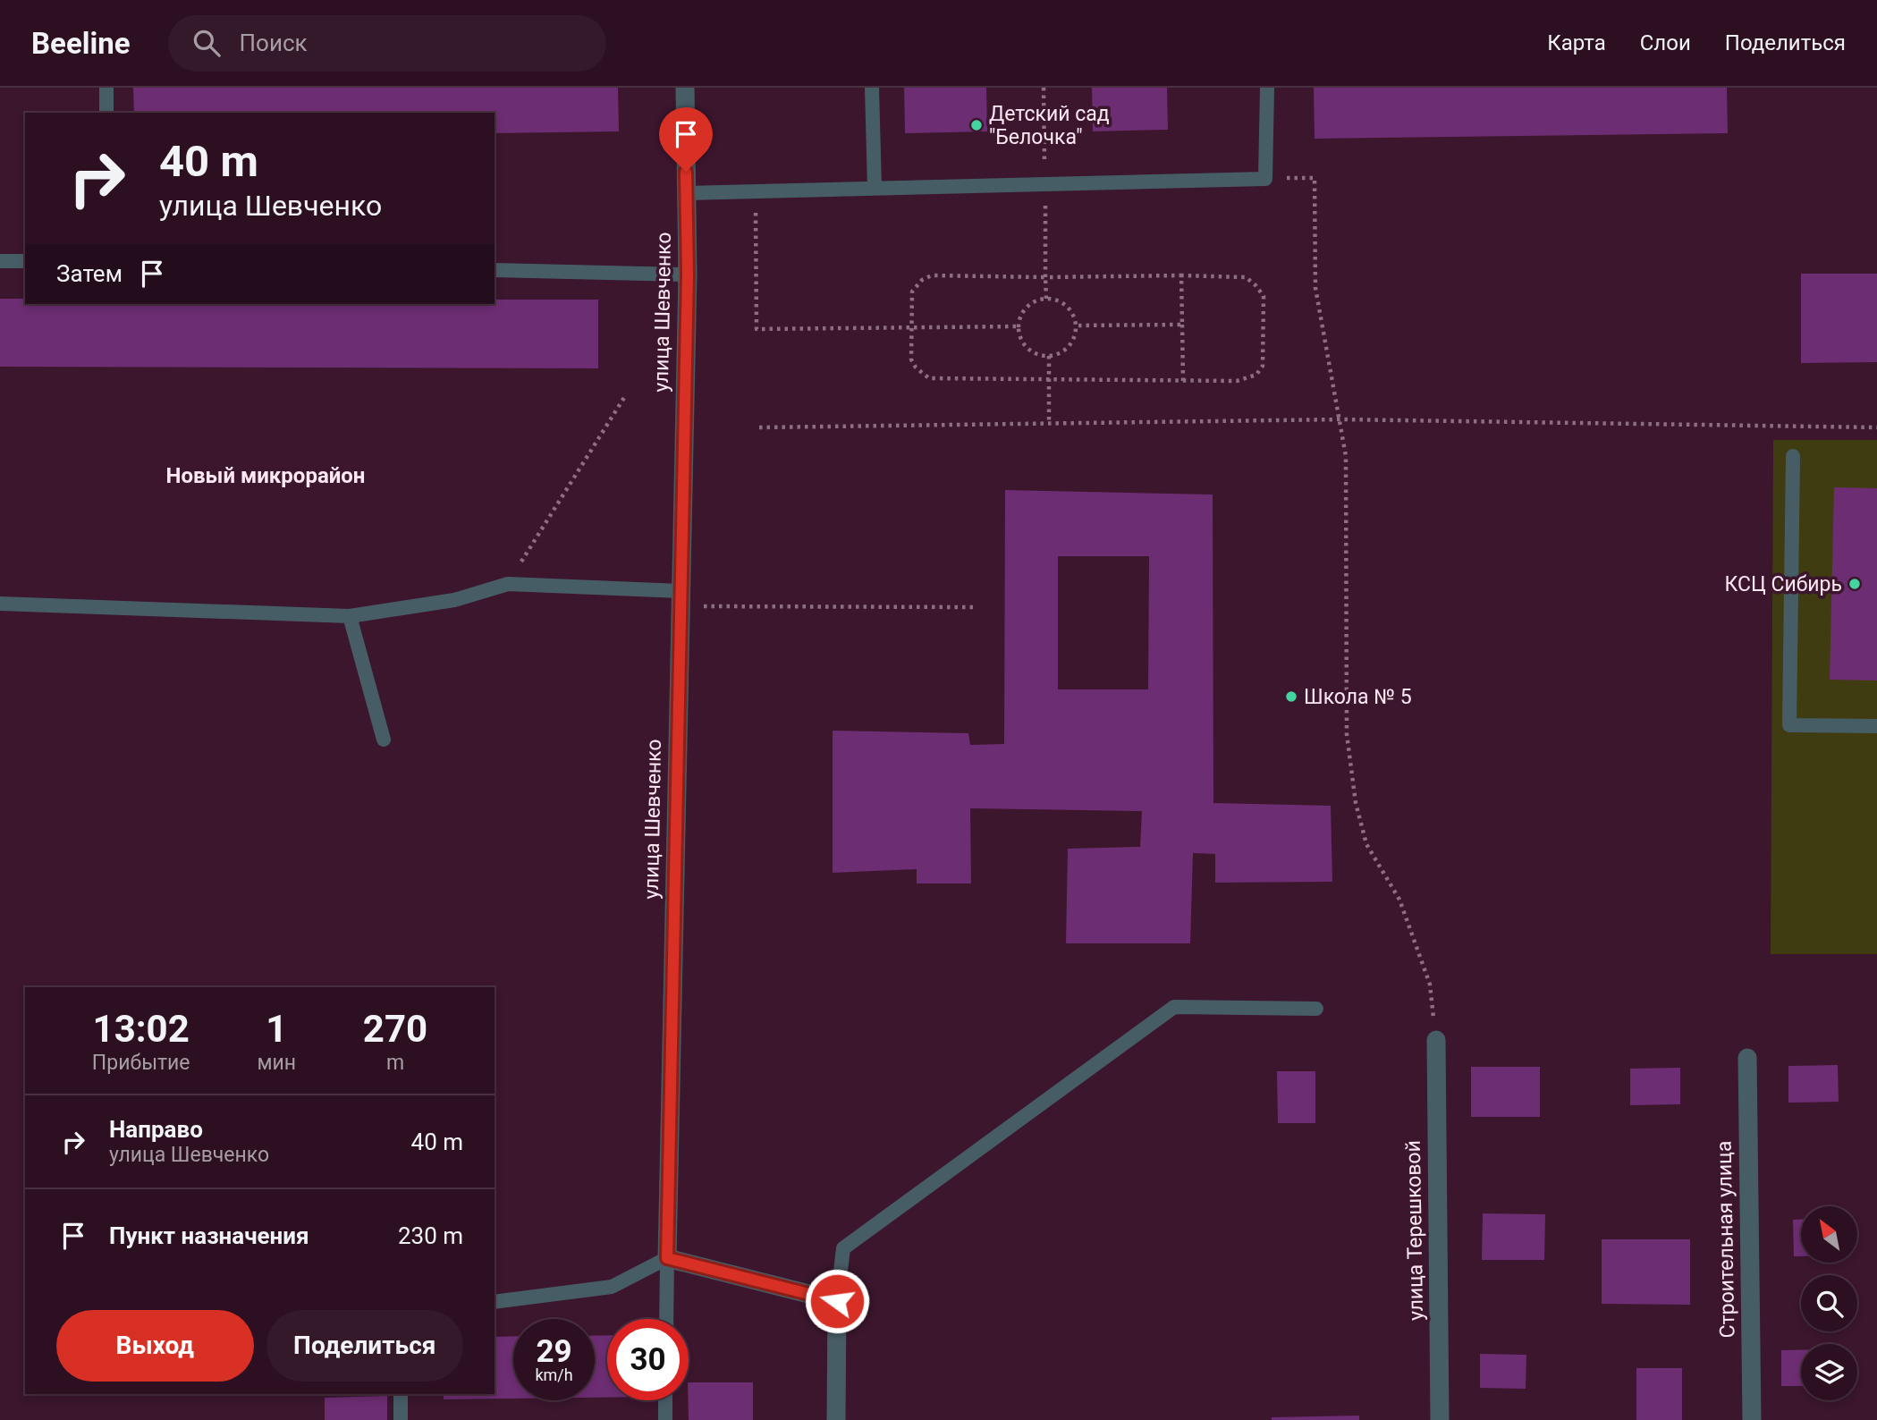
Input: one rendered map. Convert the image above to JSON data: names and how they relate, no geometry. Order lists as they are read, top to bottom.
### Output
{
  "streets": {
    "street": ["улица Шевченко", "улица Терешковой", "Строительная улица"]
  },
  "districts": ["Новый микрорайон"],
  "places": ["Детский сад \"Белочка\"", "КСЦ Сибирь", "Школа № 5"],
  "north": "top left",
  "page": {
    "header": "Beeline",
    "search": "Поиск",
    "nav": ["Карта", "Слои", "Поделиться"],
    "turn": ["40 m", "улица Шевченко"],
    "then": "Затем",
    "eta": [
      "13:02",
      "Прибытие",
      "1",
      "мин",
      "270",
      "m"
    ],
    "list": [
      {
        "name": "Направо",
        "note": "улица Шевченко",
        "value": "40 m"
      },
      {
        "name": "Пункт назначения",
        "value": "230 m"
      }
    ],
    "buttons": ["Выход", "Поделиться"],
    "speed": "29 km/h",
    "limit": "30"
  }
}
